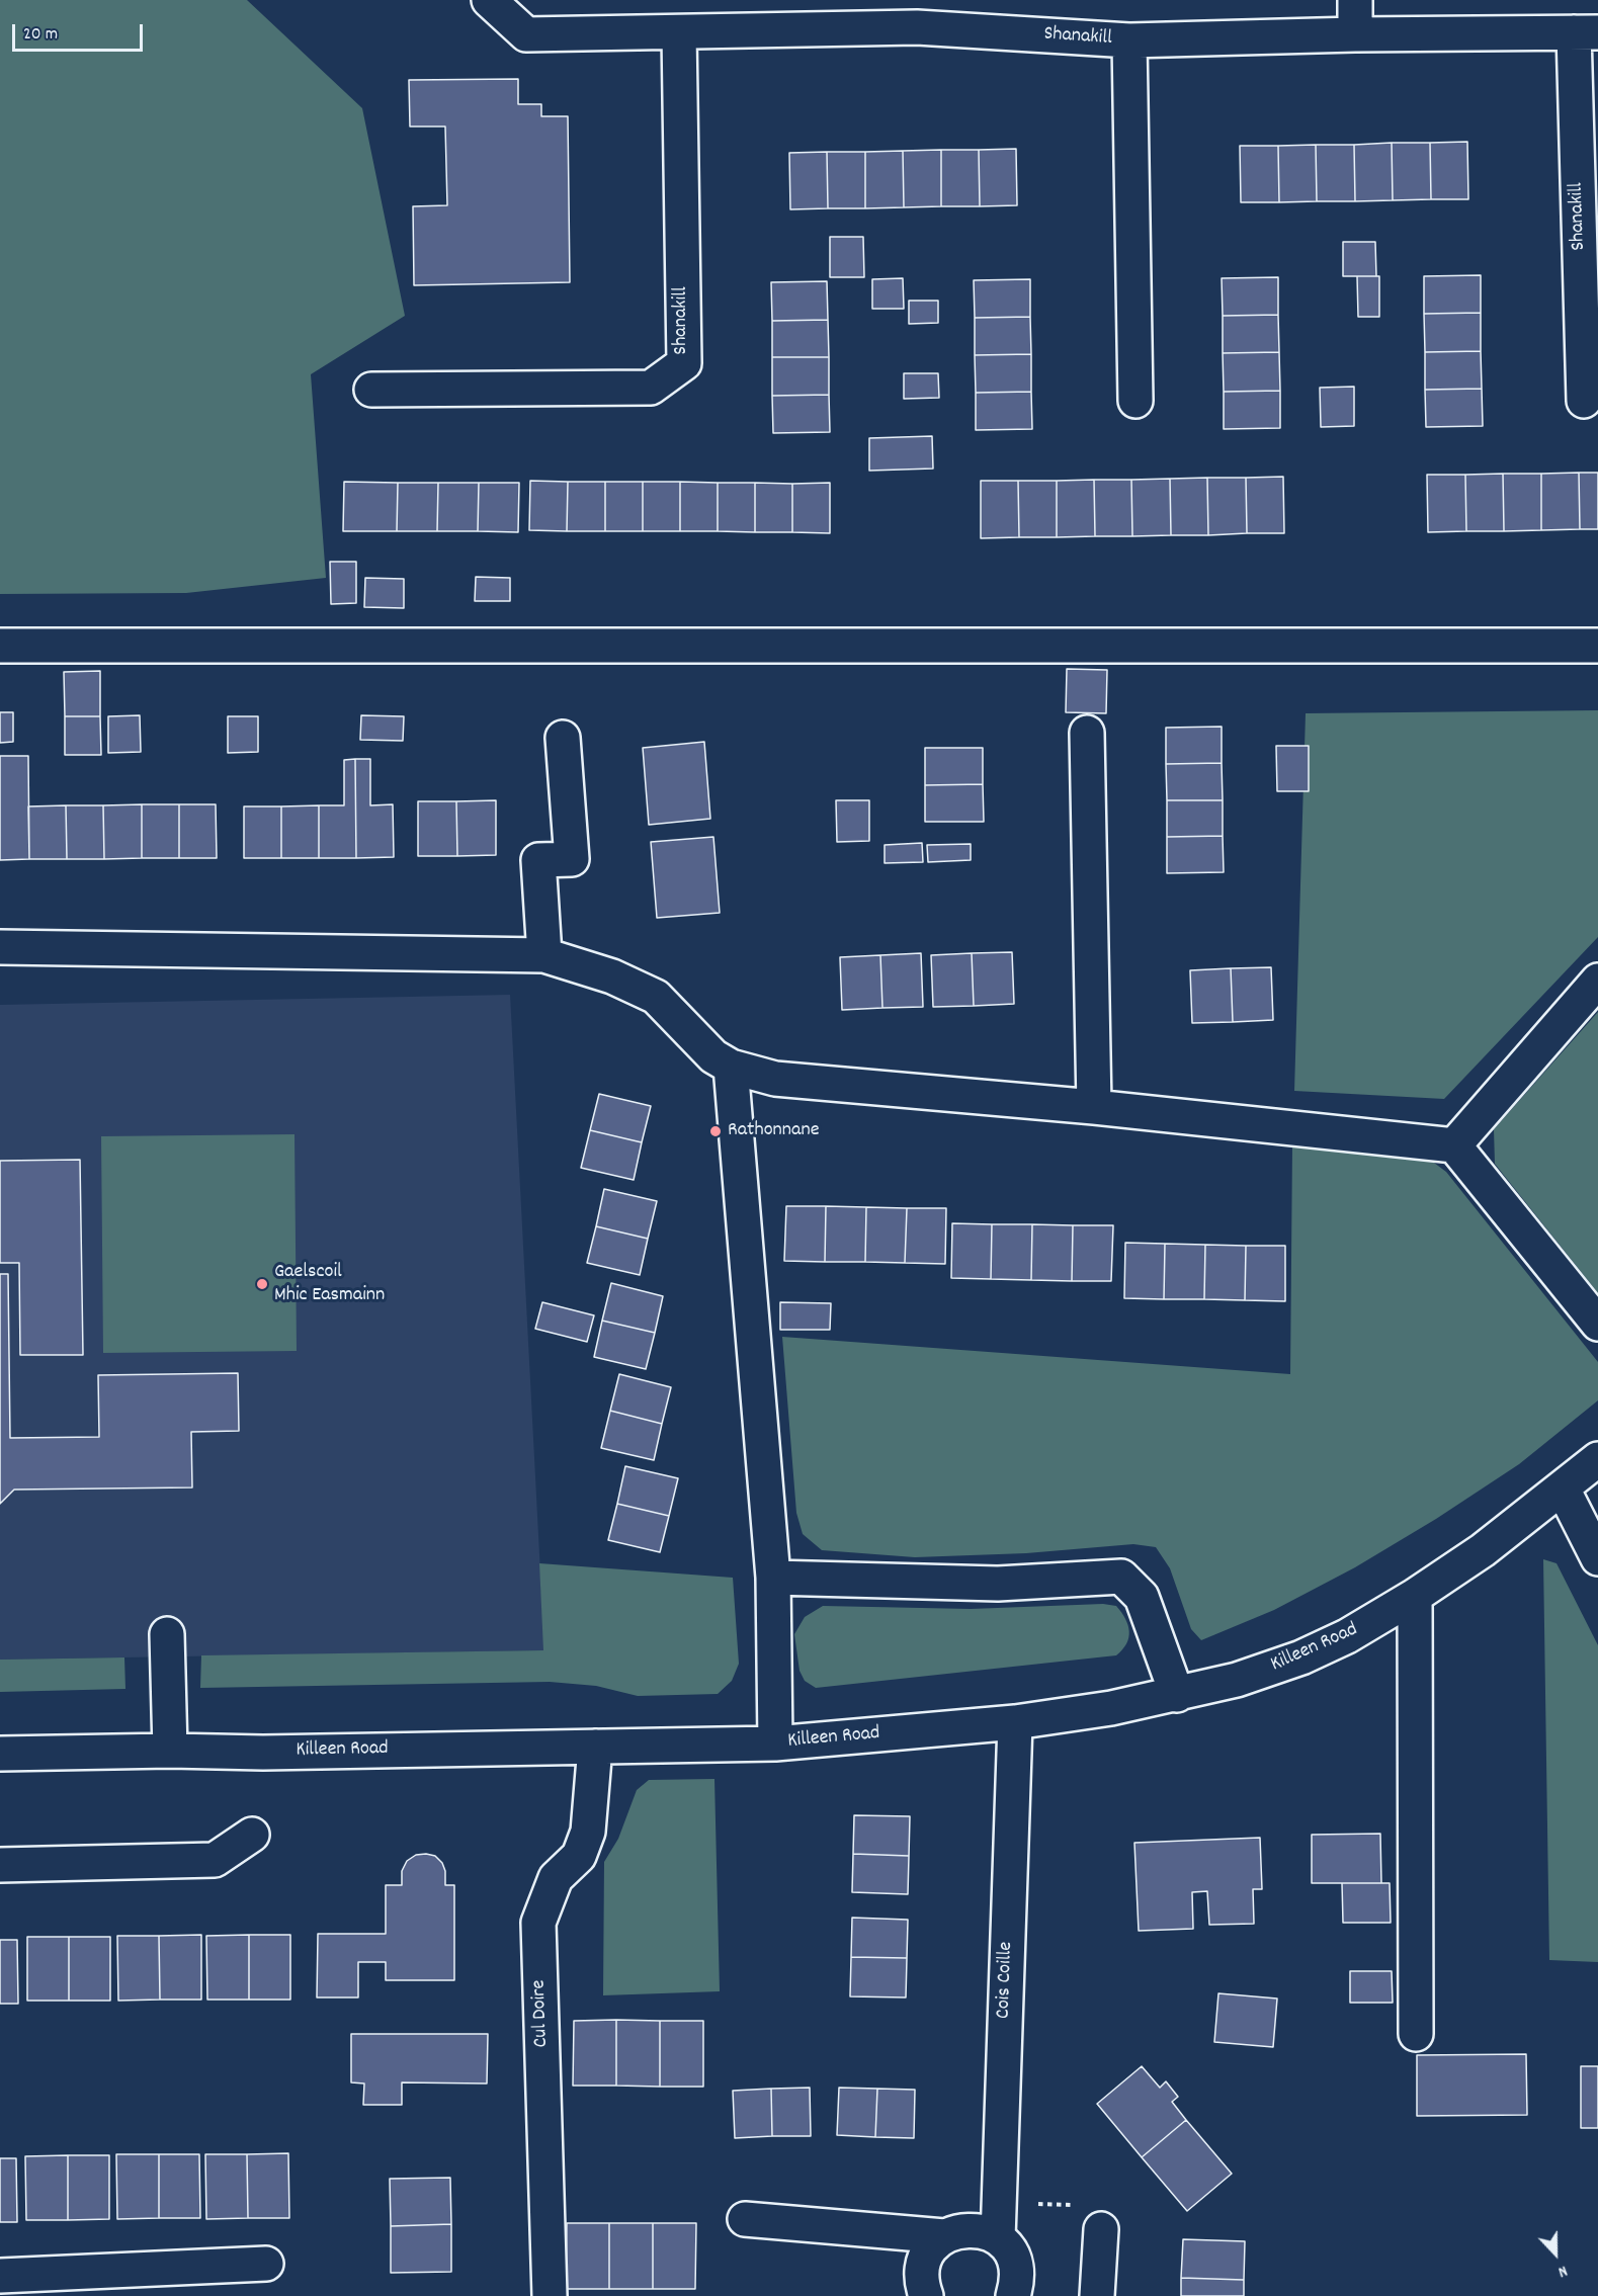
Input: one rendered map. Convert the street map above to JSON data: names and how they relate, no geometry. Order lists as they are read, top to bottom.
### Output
{
  "streets": {
    "street": [
      "Shanakill",
      "Killeen Road",
      "Cois Coille",
      "Cul Doire"
    ]
  },
  "crossings": [
    ["Killeen Road", "Cois Coille"],
    ["Killeen Road", "Cul Doire"]
  ],
  "places": ["Rathonnane", "Gaelscoil Mhic Easmainn"],
  "scale_bar": "20 m",
  "north": "bottom"
}
